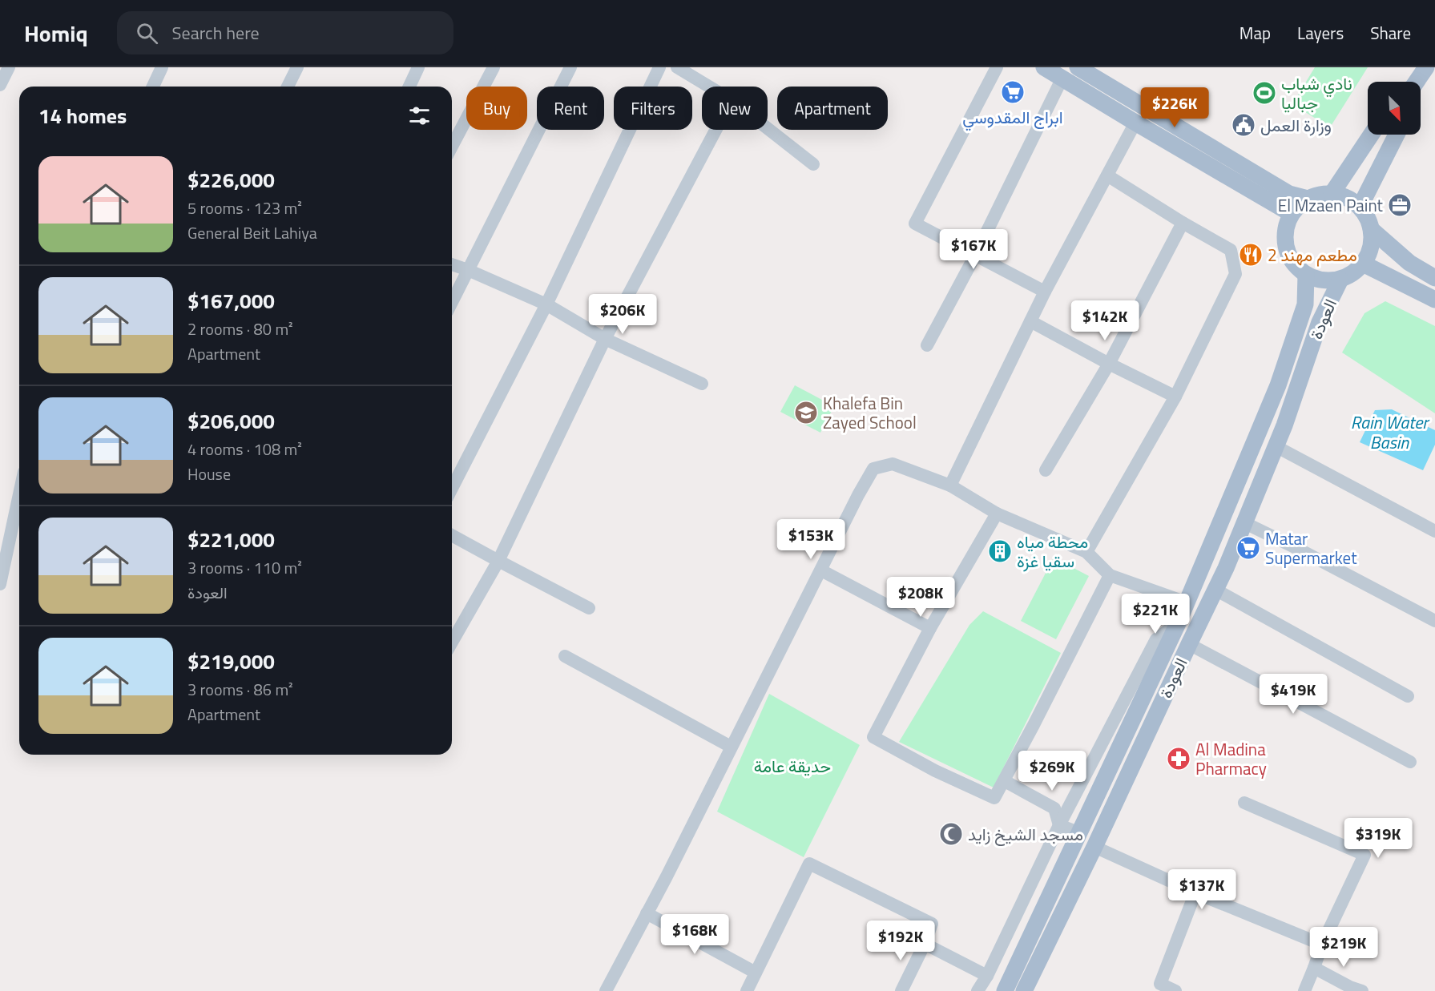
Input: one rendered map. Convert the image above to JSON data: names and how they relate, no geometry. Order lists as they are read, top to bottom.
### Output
{
  "streets": {
    "main road": ["العودة"]
  },
  "water": ["Rain Water Basin"],
  "parks": ["حديقة عامة"],
  "places": {
    "supermarket": ["ابراج المقدوسي", "Matar Supermarket"],
    "sports": ["نادي شباب جباليا"],
    "public building": ["وزارة العمل"],
    "office": ["El Mzaen Paint"],
    "restaurant": ["مطعم مهند 2"],
    "school or university": ["Khalefa Bin Zayed School"],
    "building": ["محطة مياه سقيا غزة"],
    "pharmacy": ["Al Madina Pharmacy"],
    "mosque": ["مسجد الشيخ زايد"]
  },
  "north": "bottom right",
  "page": {
    "header": "Homiq",
    "search": "Search here",
    "nav": ["Map", "Layers", "Share"],
    "chip": [
      "Buy",
      "Rent",
      "Filters",
      "New",
      "Apartment"
    ],
    "heading": "14 homes",
    "price": [
      "$226K",
      "$167K",
      "$206K",
      "$142K",
      "$153K",
      "$208K",
      "$221K",
      "$419K",
      "$269K",
      "$319K",
      "$137K",
      "$168K",
      "$192K",
      "$219K"
    ],
    "list": [
      {
        "name": "$226,000",
        "note": "5 rooms · 123 m² · General Beit Lahiya"
      },
      {
        "name": "$167,000",
        "note": "2 rooms · 80 m² · Apartment"
      },
      {
        "name": "$206,000",
        "note": "4 rooms · 108 m² · House"
      },
      {
        "name": "$221,000",
        "note": "3 rooms · 110 m² · العودة"
      },
      {
        "name": "$219,000",
        "note": "3 rooms · 86 m² · Apartment"
      }
    ]
  }
}
